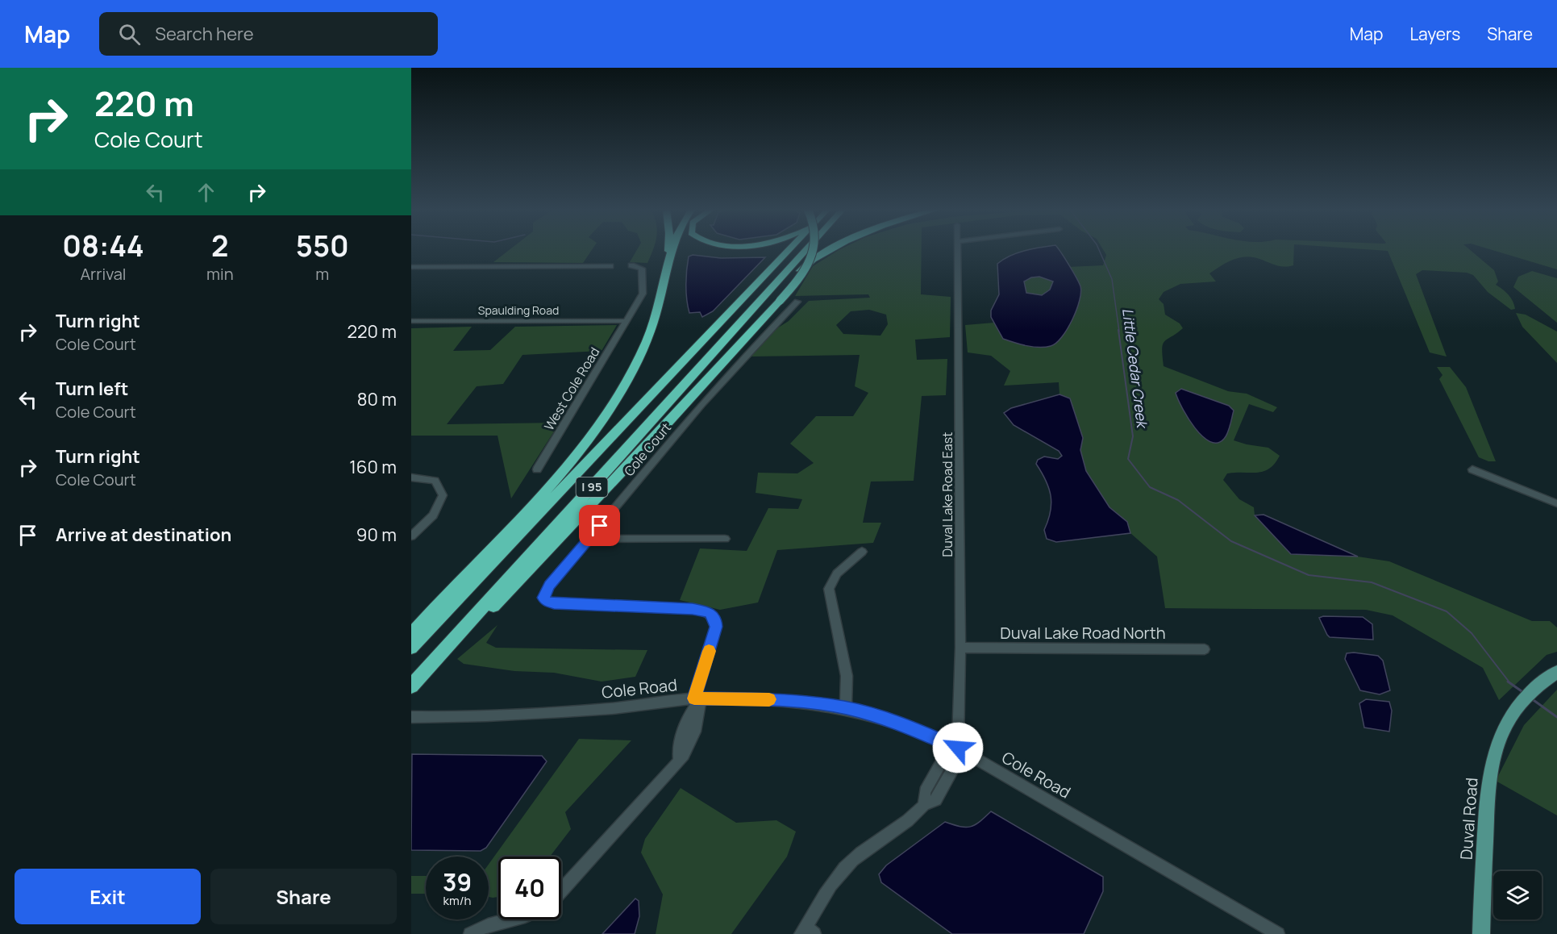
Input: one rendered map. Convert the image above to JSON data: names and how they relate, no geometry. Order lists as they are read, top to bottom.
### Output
{
  "streets": {
    "highway": ["I 95"],
    "main road": ["Duval Road"],
    "street": [
      "Spaulding Road",
      "West Cole Road",
      "Cole Court",
      "Duval Lake Road East",
      "Duval Lake Road North",
      "Cole Road"
    ]
  },
  "crossings": [
    ["Spaulding Road", "West Cole Road"],
    ["Cole Court", "Cole Road"],
    ["Duval Lake Road East", "Duval Lake Road North"],
    ["Duval Lake Road East", "Cole Road"]
  ],
  "water": ["Little Cedar Creek"],
  "page": {
    "header": "Map",
    "search": "Search here",
    "nav": ["Map", "Layers", "Share"],
    "turn": ["220 m", "Cole Court"],
    "eta": [
      "08:44",
      "Arrival",
      "2",
      "min",
      "550",
      "m"
    ],
    "list": [
      {
        "name": "Turn right",
        "note": "Cole Court",
        "value": "220 m"
      },
      {
        "name": "Turn left",
        "note": "Cole Court",
        "value": "80 m"
      },
      {
        "name": "Turn right",
        "note": "Cole Court",
        "value": "160 m"
      },
      {
        "name": "Arrive at destination",
        "value": "90 m"
      }
    ],
    "speed": "39 km/h",
    "limit": "40",
    "buttons": ["Exit", "Share"]
  }
}
